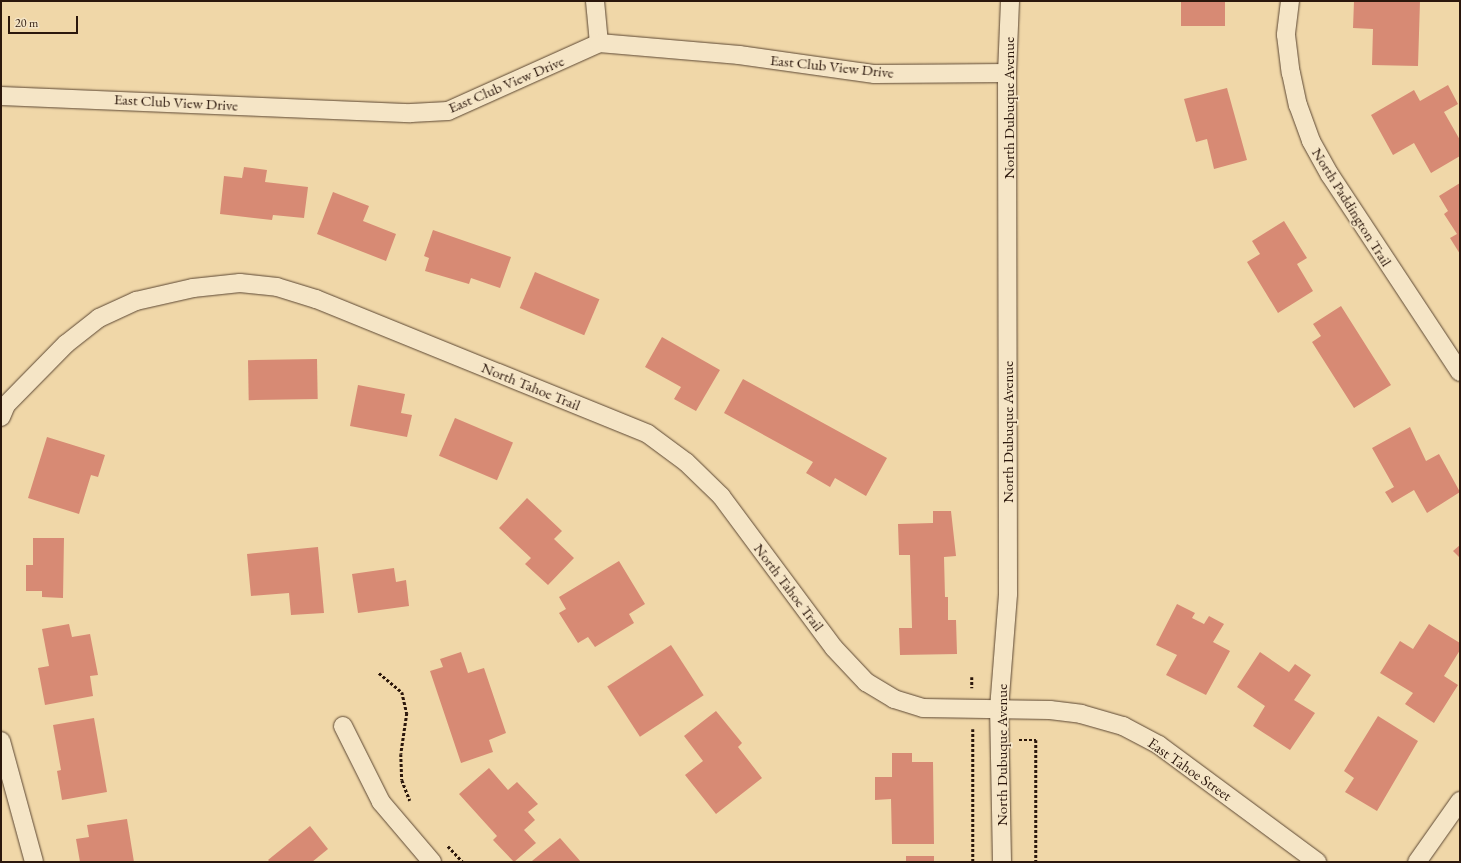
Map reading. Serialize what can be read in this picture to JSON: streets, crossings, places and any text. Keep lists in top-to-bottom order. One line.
{"streets":{"street":["East Club View Drive","North Dubuque Avenue","North Paddington Trail","North Tahoe Trail","East Tahoe Street"]},"crossings":[["East Club View Drive","North Dubuque Avenue"],["North Dubuque Avenue","North Tahoe Trail"],["North Dubuque Avenue","East Tahoe Street"],["North Tahoe Trail","East Tahoe Street"]],"scale_bar":"20 m"}
